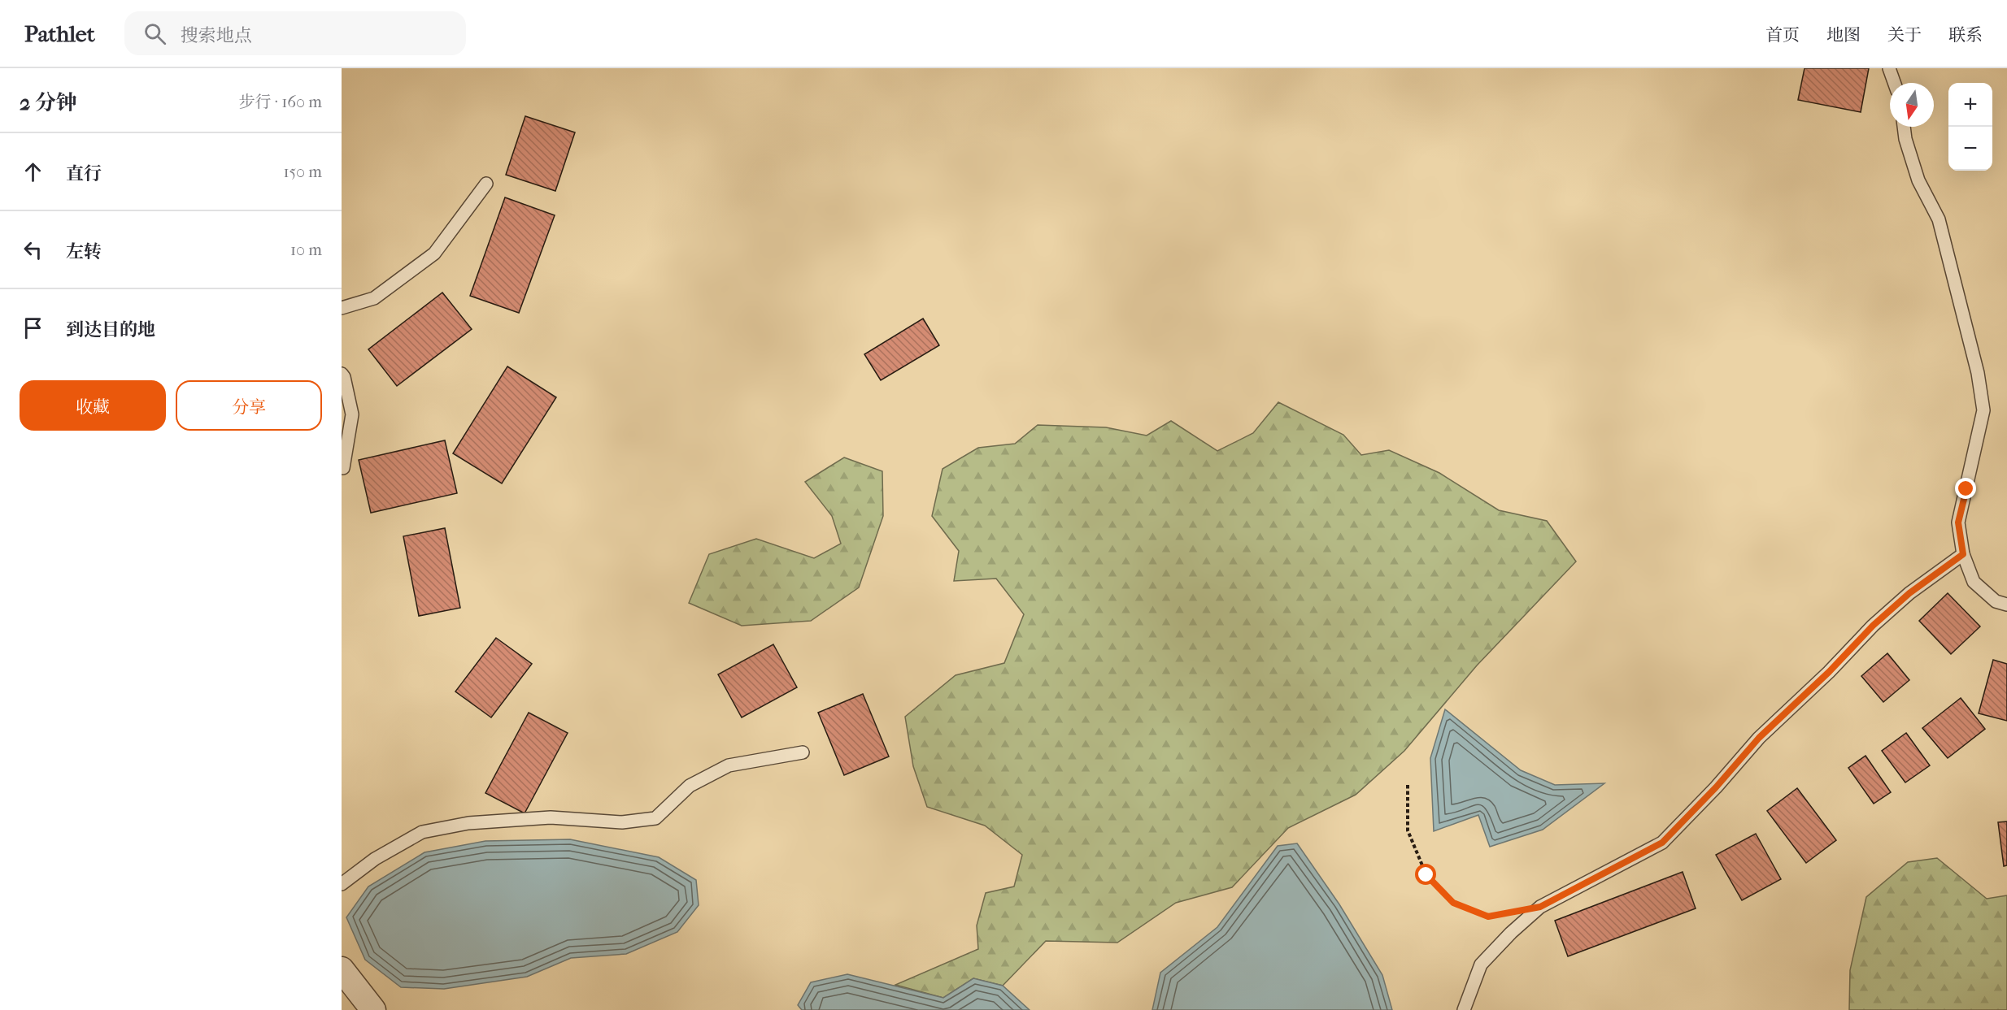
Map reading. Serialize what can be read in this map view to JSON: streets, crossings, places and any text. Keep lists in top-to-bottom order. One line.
{"north":"bottom","page":{"header":"Pathlet","search":"搜索地点","nav":["首页","地图","关于","联系"],"heading":["2 分钟","步行 · 160 m"],"map_buttons":["+","−"],"list":[["直行","150 m"],["左转","10 m"],"到达目的地"],"buttons":["收藏","分享"]}}
